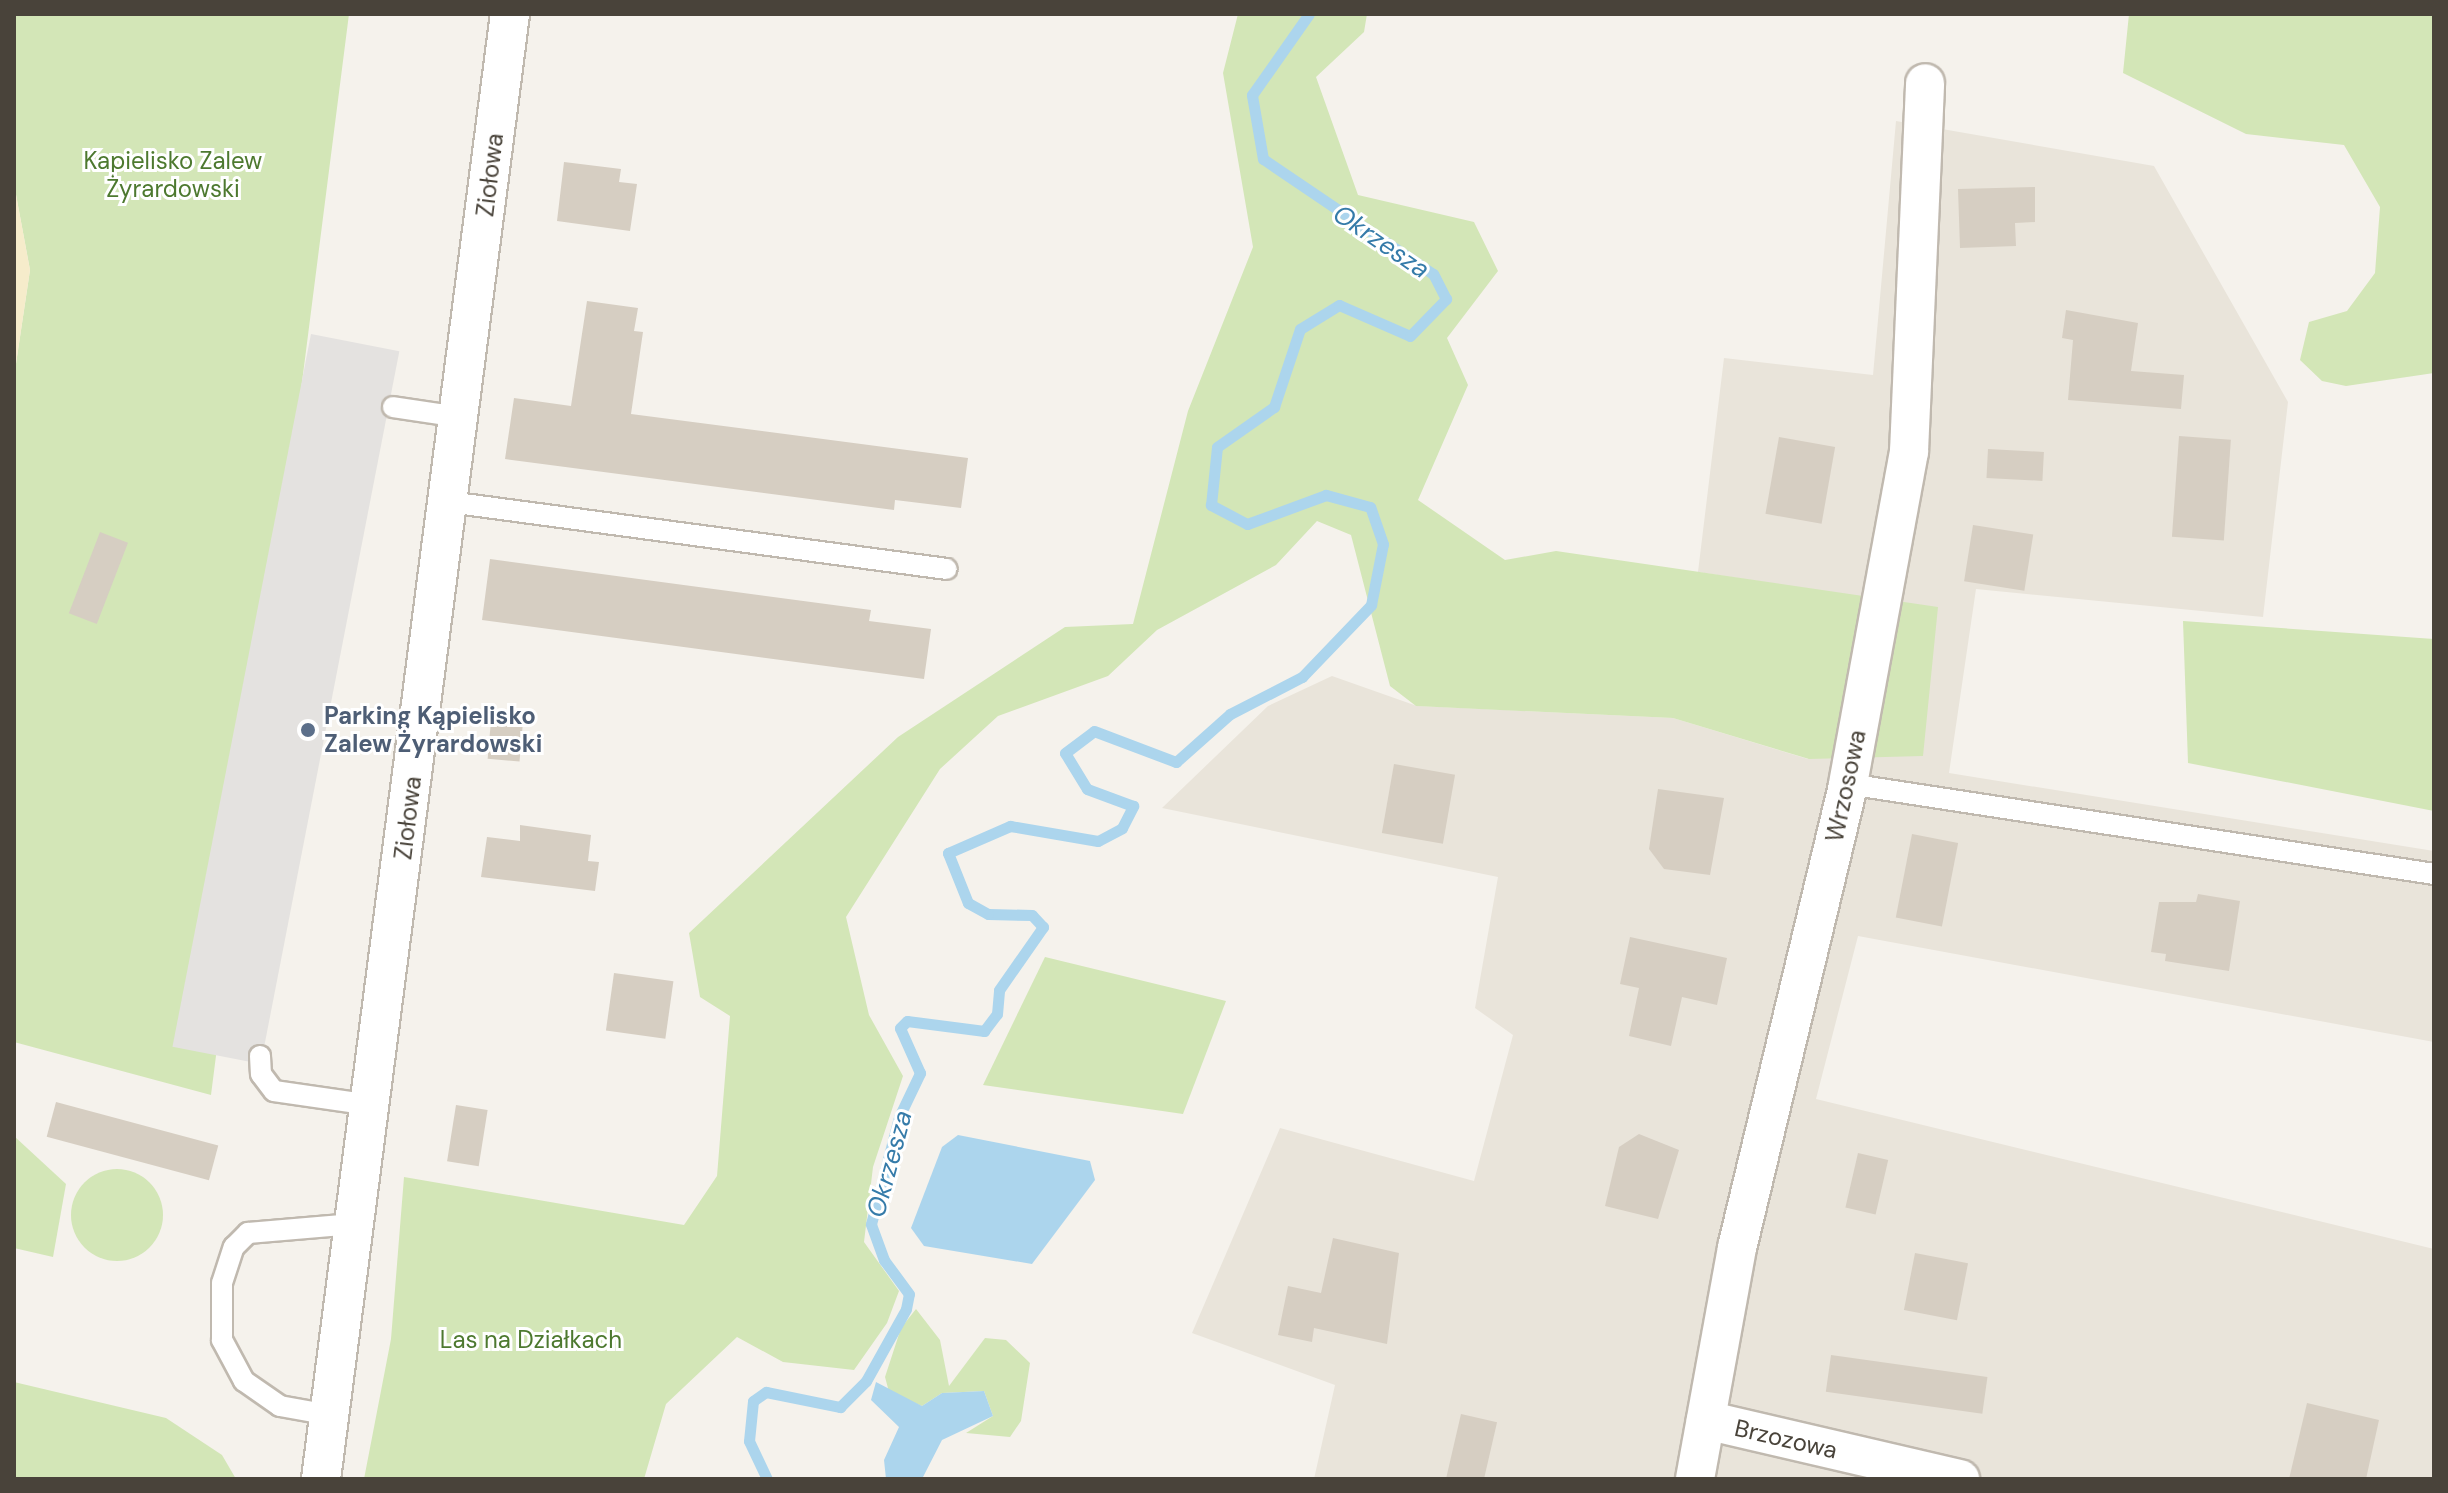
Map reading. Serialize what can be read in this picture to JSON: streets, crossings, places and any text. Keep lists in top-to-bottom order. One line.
{"streets":{"street":["Ziołowa","Wrzosowa","Brzozowa"]},"crossings":[["Wrzosowa","Brzozowa"]],"water":["Okrzesza"],"parks":["Kapielisko Zalew Żyrardowski","Las na Działkach"],"places":["Parking Kąpielisko Zalew Żyrardowski"]}
